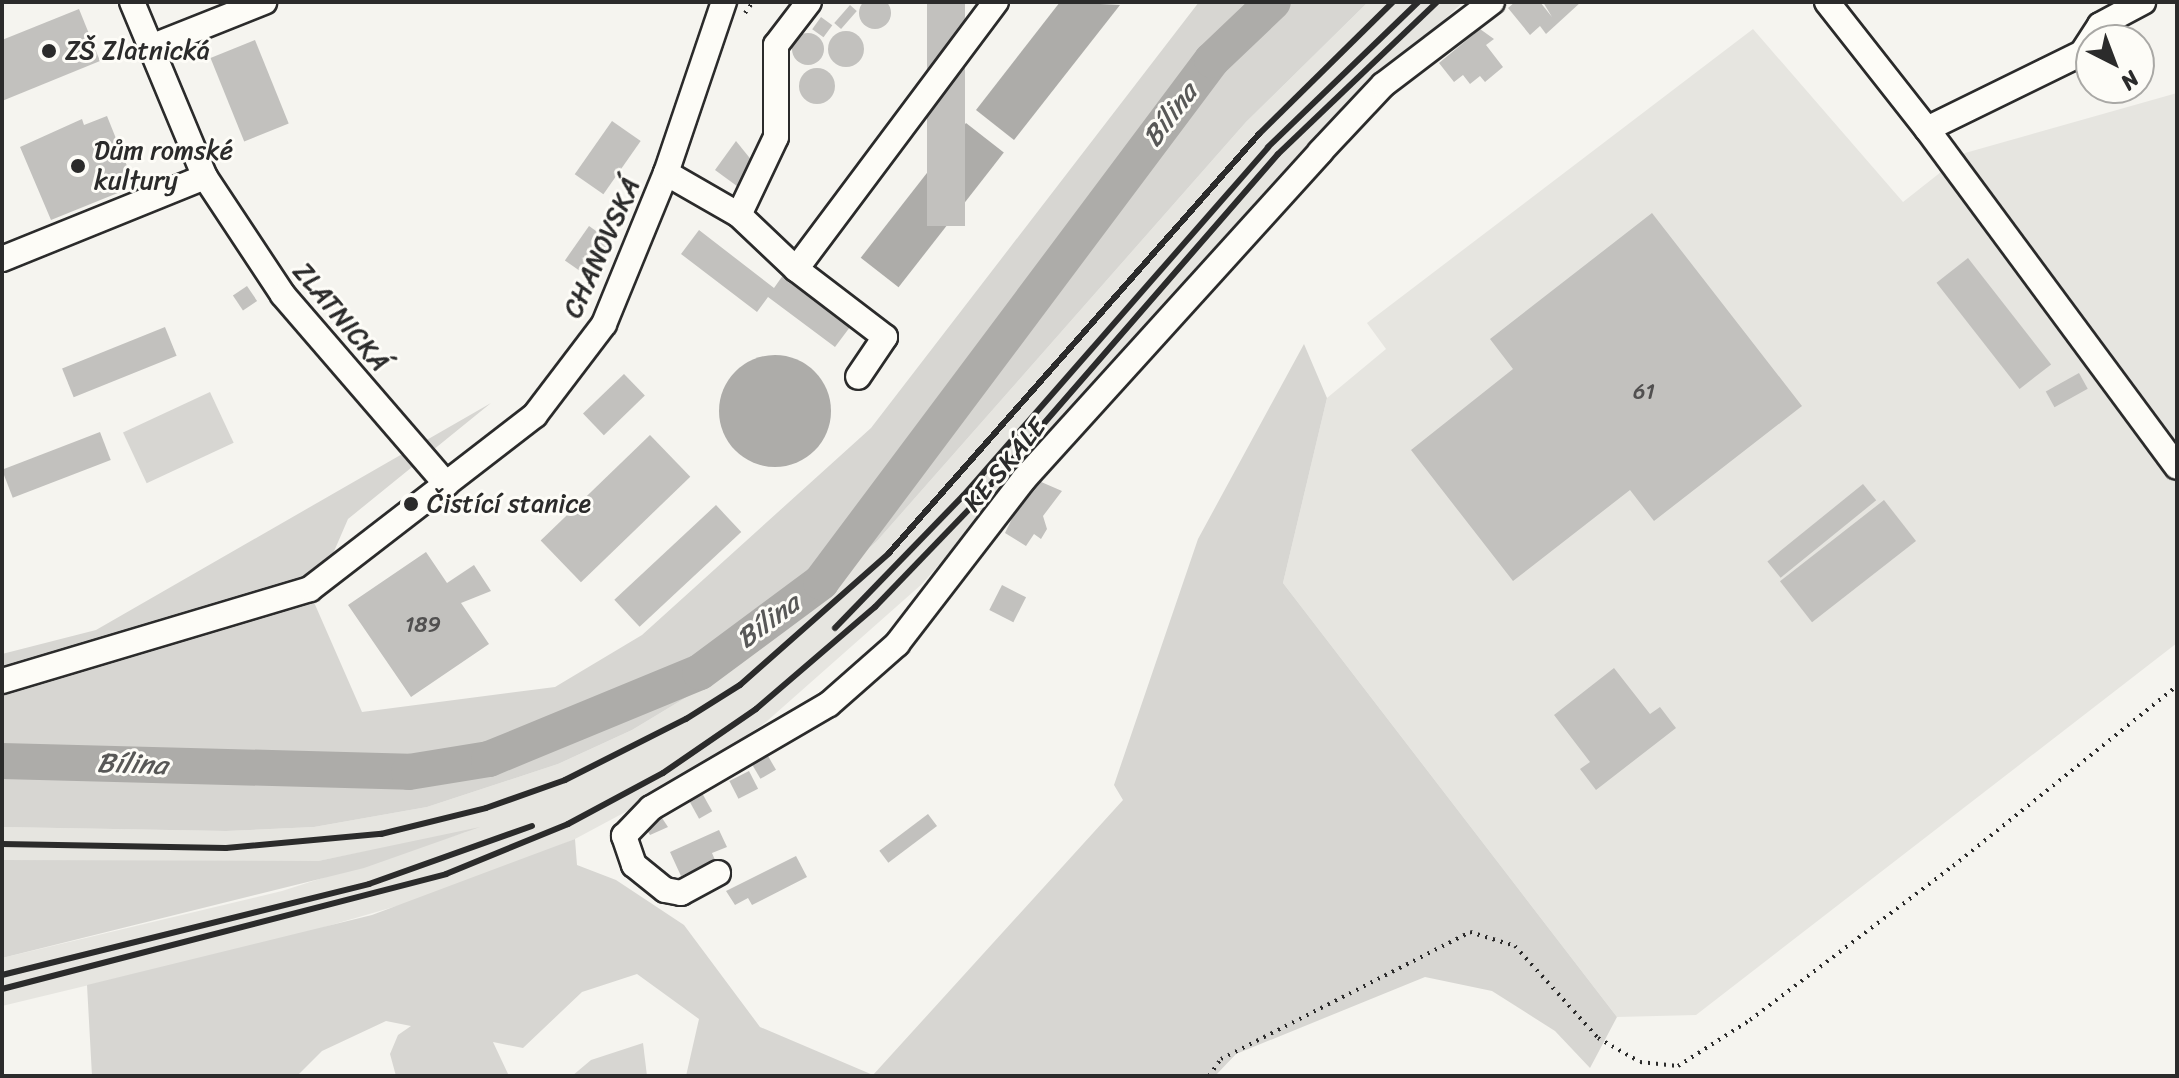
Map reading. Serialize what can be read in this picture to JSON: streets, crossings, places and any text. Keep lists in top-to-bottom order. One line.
{"streets":{"street":["CHANOVSKÁ","ZLATNICKÁ","KE SKÁLE"]},"crossings":[["CHANOVSKÁ","ZLATNICKÁ"]],"water":["Bílina"],"places":["ZŠ Zlatnická","Dům romské kultury","Čistící stanice"],"house_numbers":["61","189"],"north":"bottom right"}
